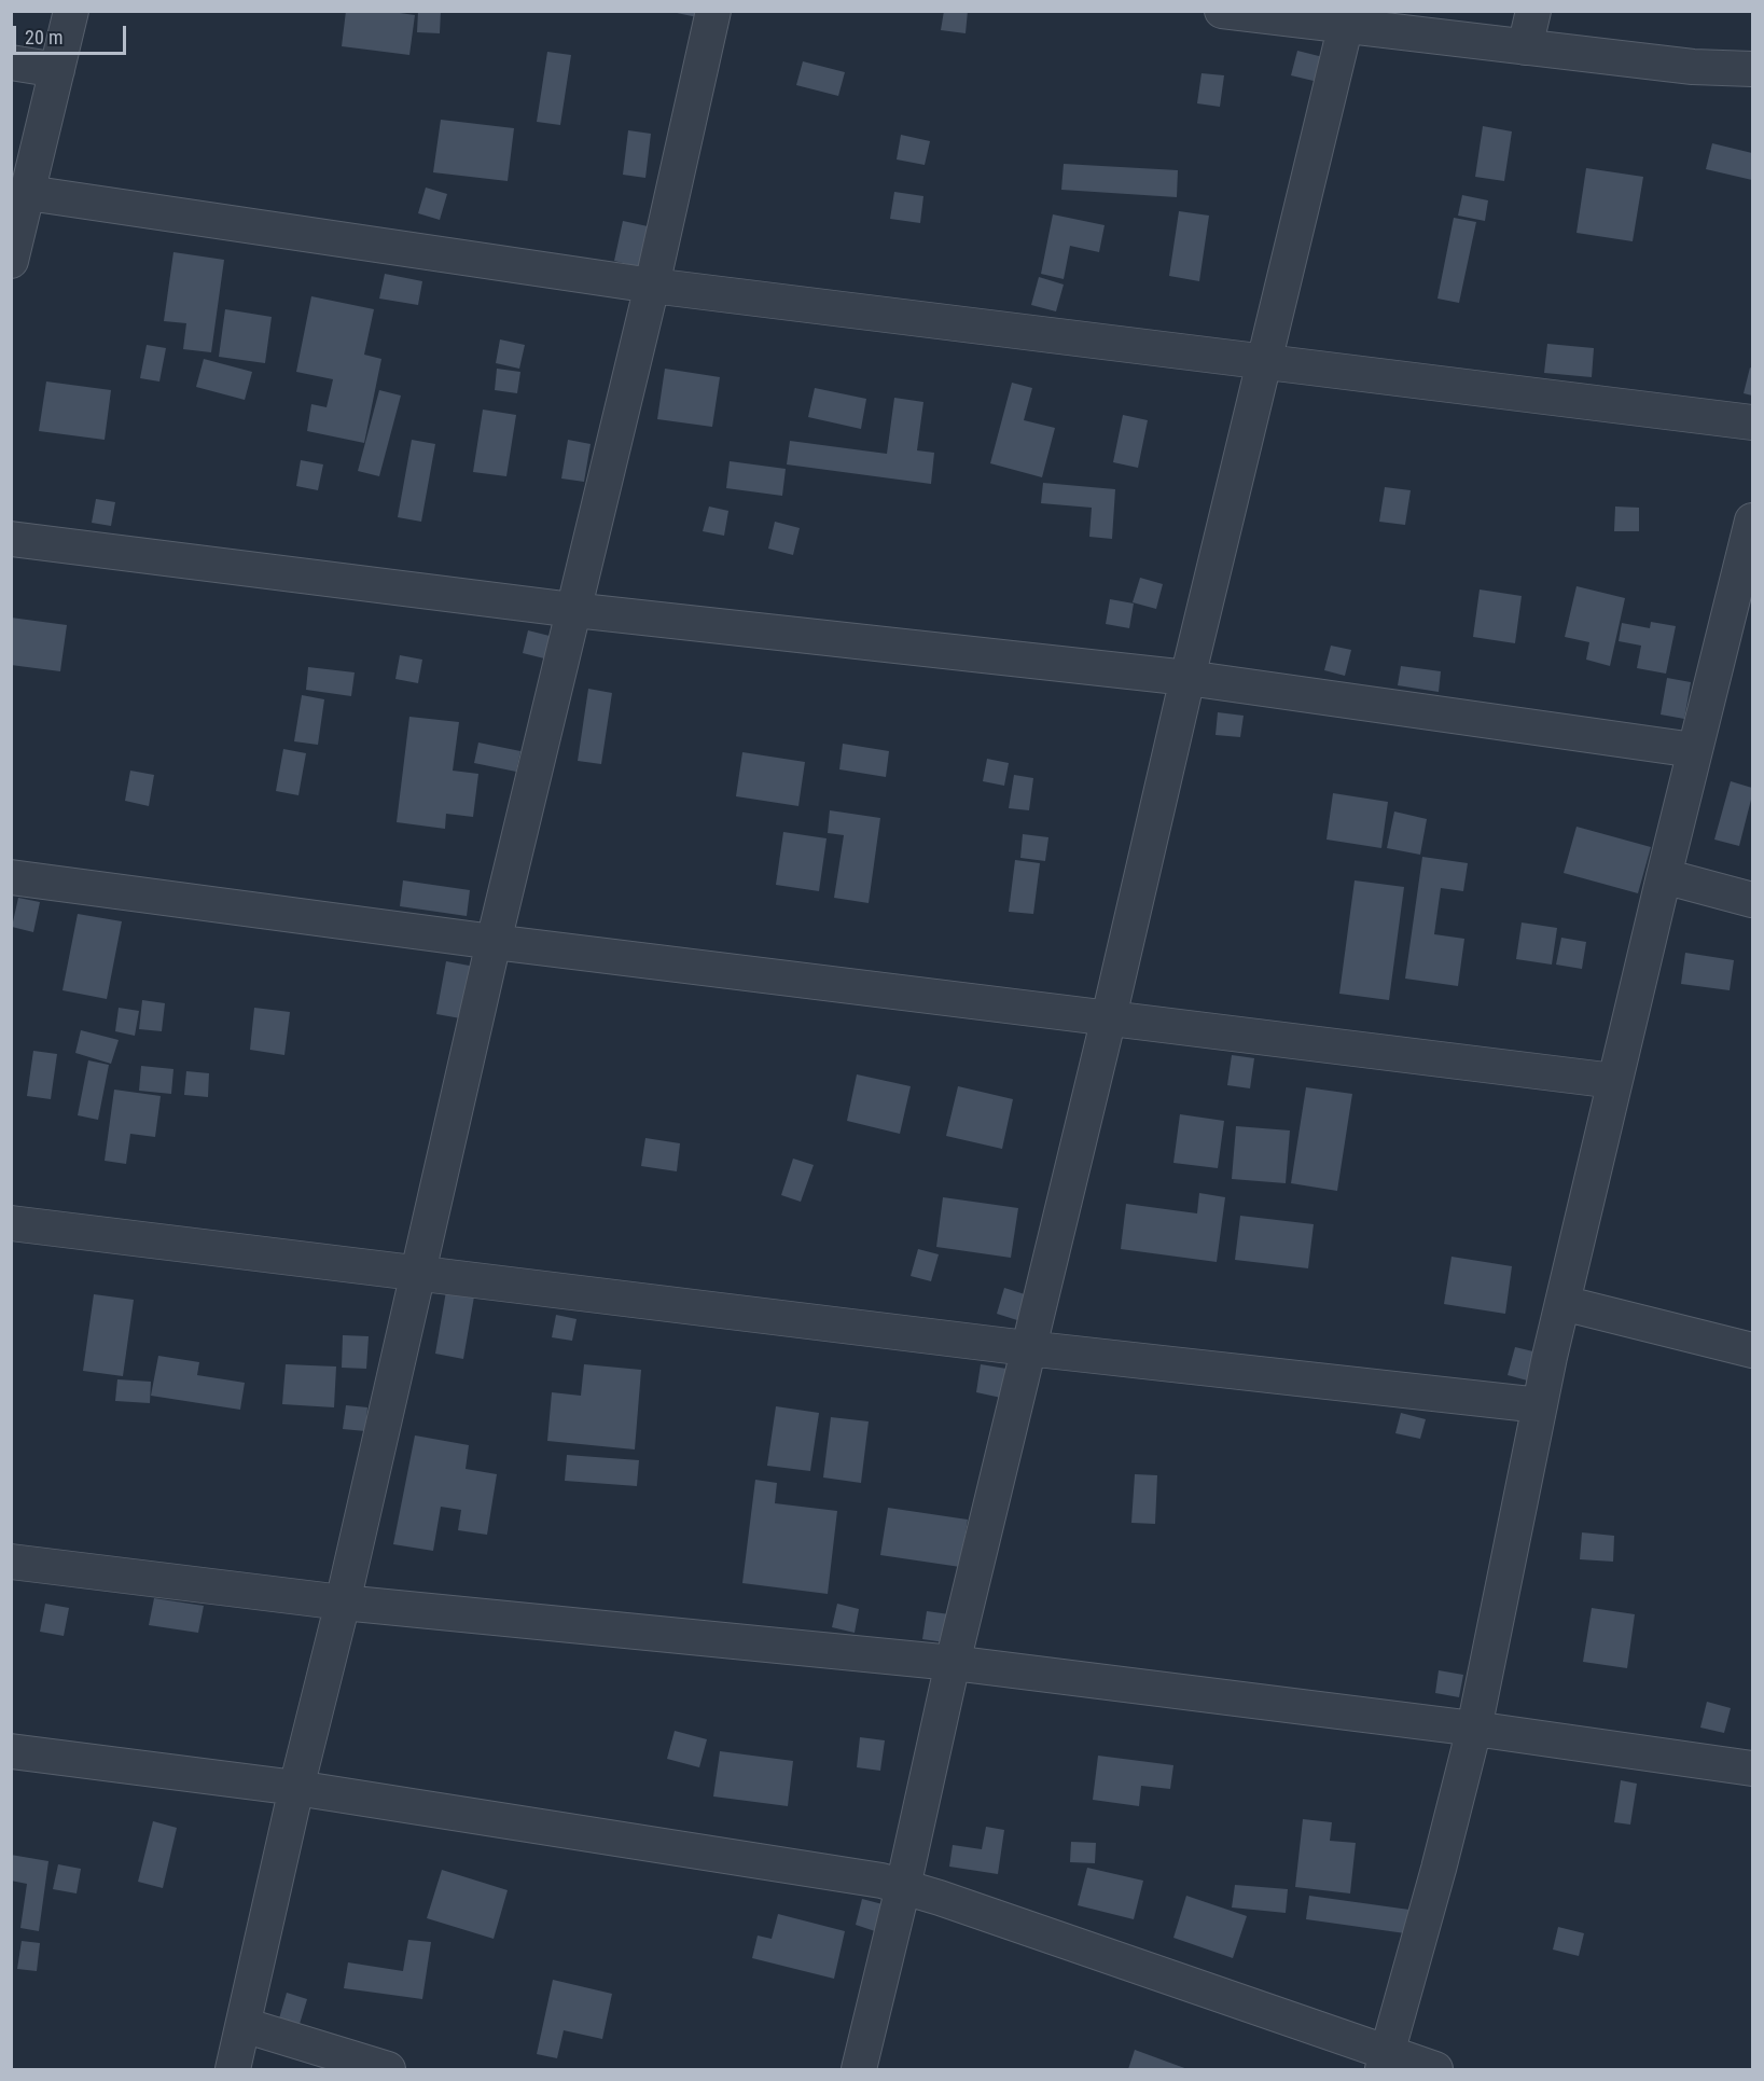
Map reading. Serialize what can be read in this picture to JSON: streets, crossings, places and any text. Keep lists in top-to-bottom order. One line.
{"scale_bar":"20 m"}
